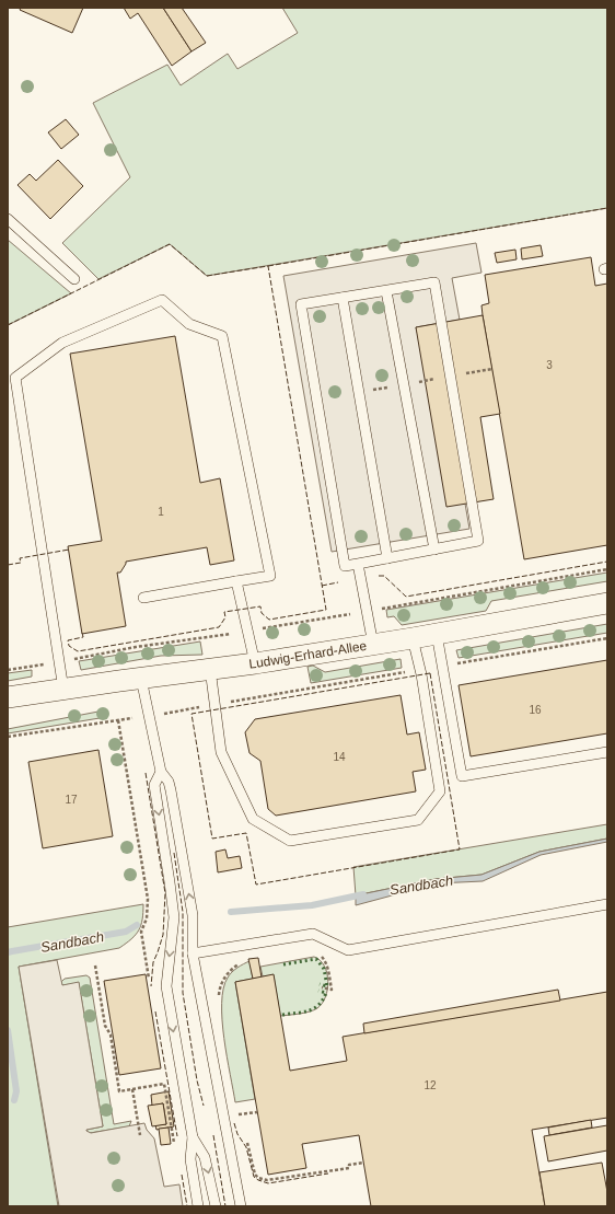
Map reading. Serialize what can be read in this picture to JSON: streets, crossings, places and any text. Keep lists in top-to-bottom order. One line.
{"streets":{"street":["Ludwig-Erhard-Allee"]},"water":["Sandbach"],"house_numbers":["3","1","16","14","17","12"]}
